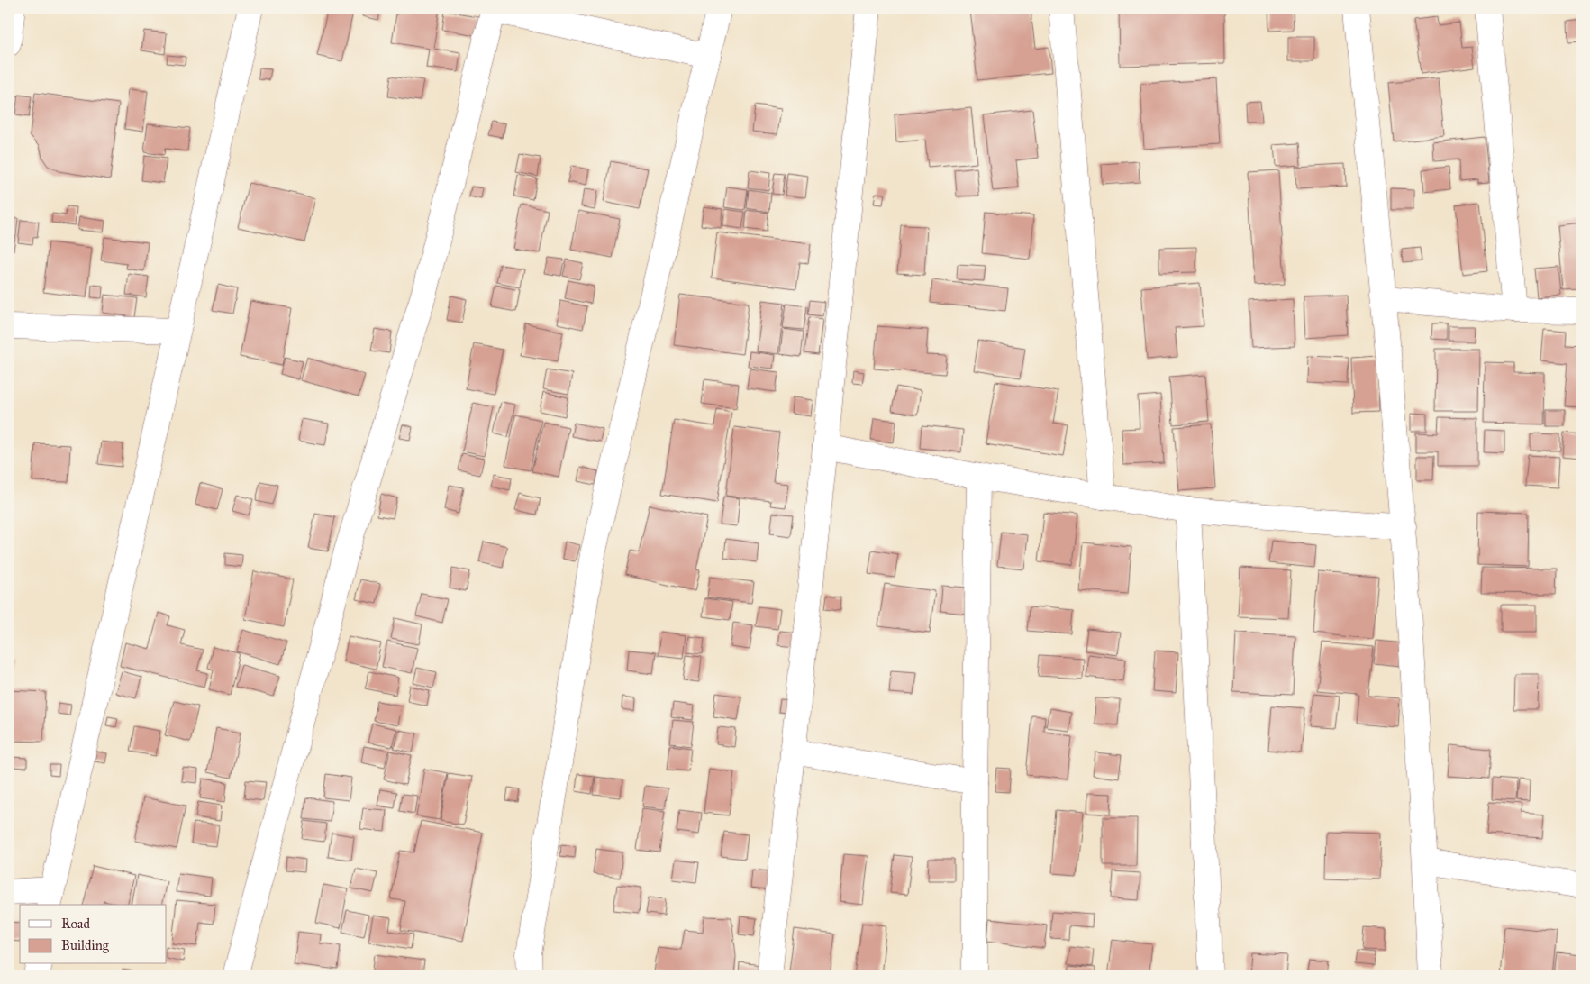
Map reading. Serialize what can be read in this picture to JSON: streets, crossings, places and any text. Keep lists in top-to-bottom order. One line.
{"legend":["Road","Building"]}
